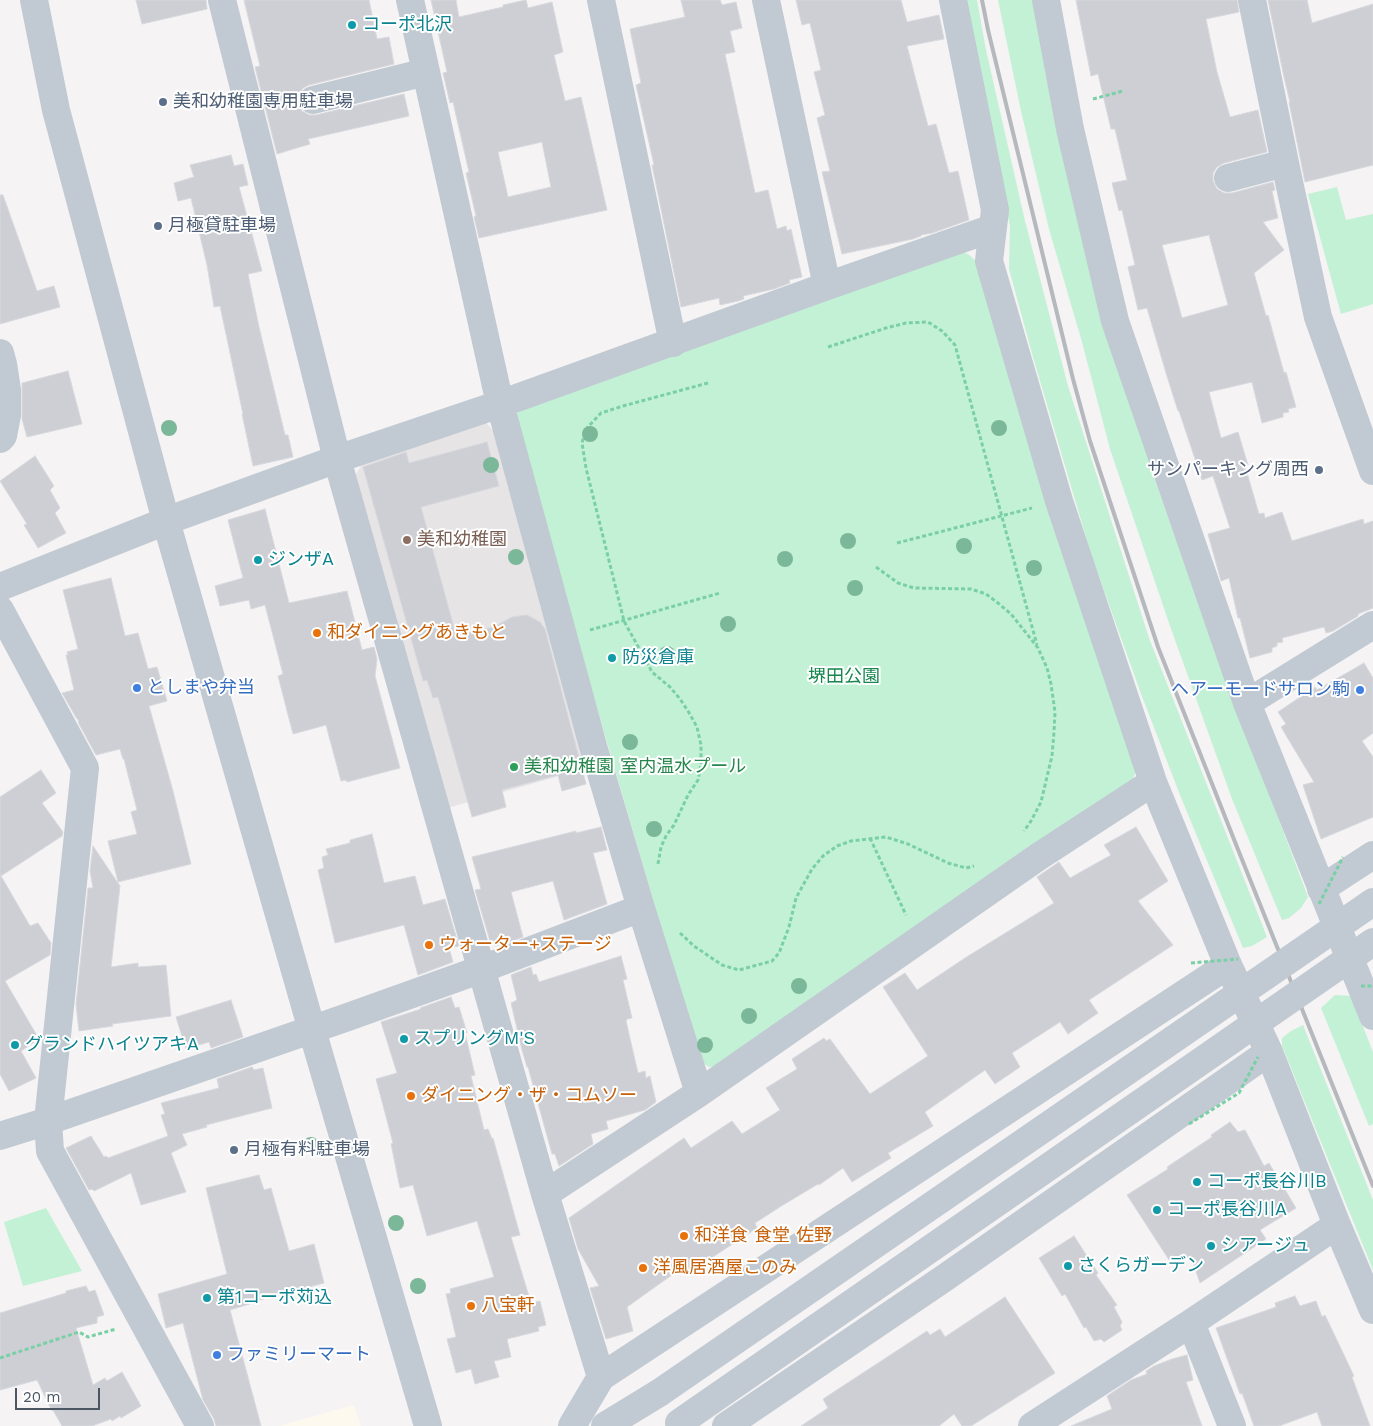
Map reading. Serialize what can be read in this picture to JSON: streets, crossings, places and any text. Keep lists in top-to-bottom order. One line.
{"parks":["堺田公園"],"places":["コーポ北沢","美和幼稚園専用駐車場","月極貸駐車場","サンパーキング周西","美和幼稚園","ジンザA","和ダイニングあきもと","防災倉庫","としまや弁当","ヘアーモードサロン駒","美和幼稚園 室内温水プール","ウォーター+ステージ","スプリングM'S","グランドハイツアキA","ダイニング・ザ・コムソー","月極有料駐車場","コーポ長谷川B","コーポ長谷川A","和洋食 食堂 佐野","シアージュ","さくらガーデン","洋風居酒屋このみ","第1コーポ苅込","八宝軒","ファミリーマート"],"scale_bar":"20 m"}
